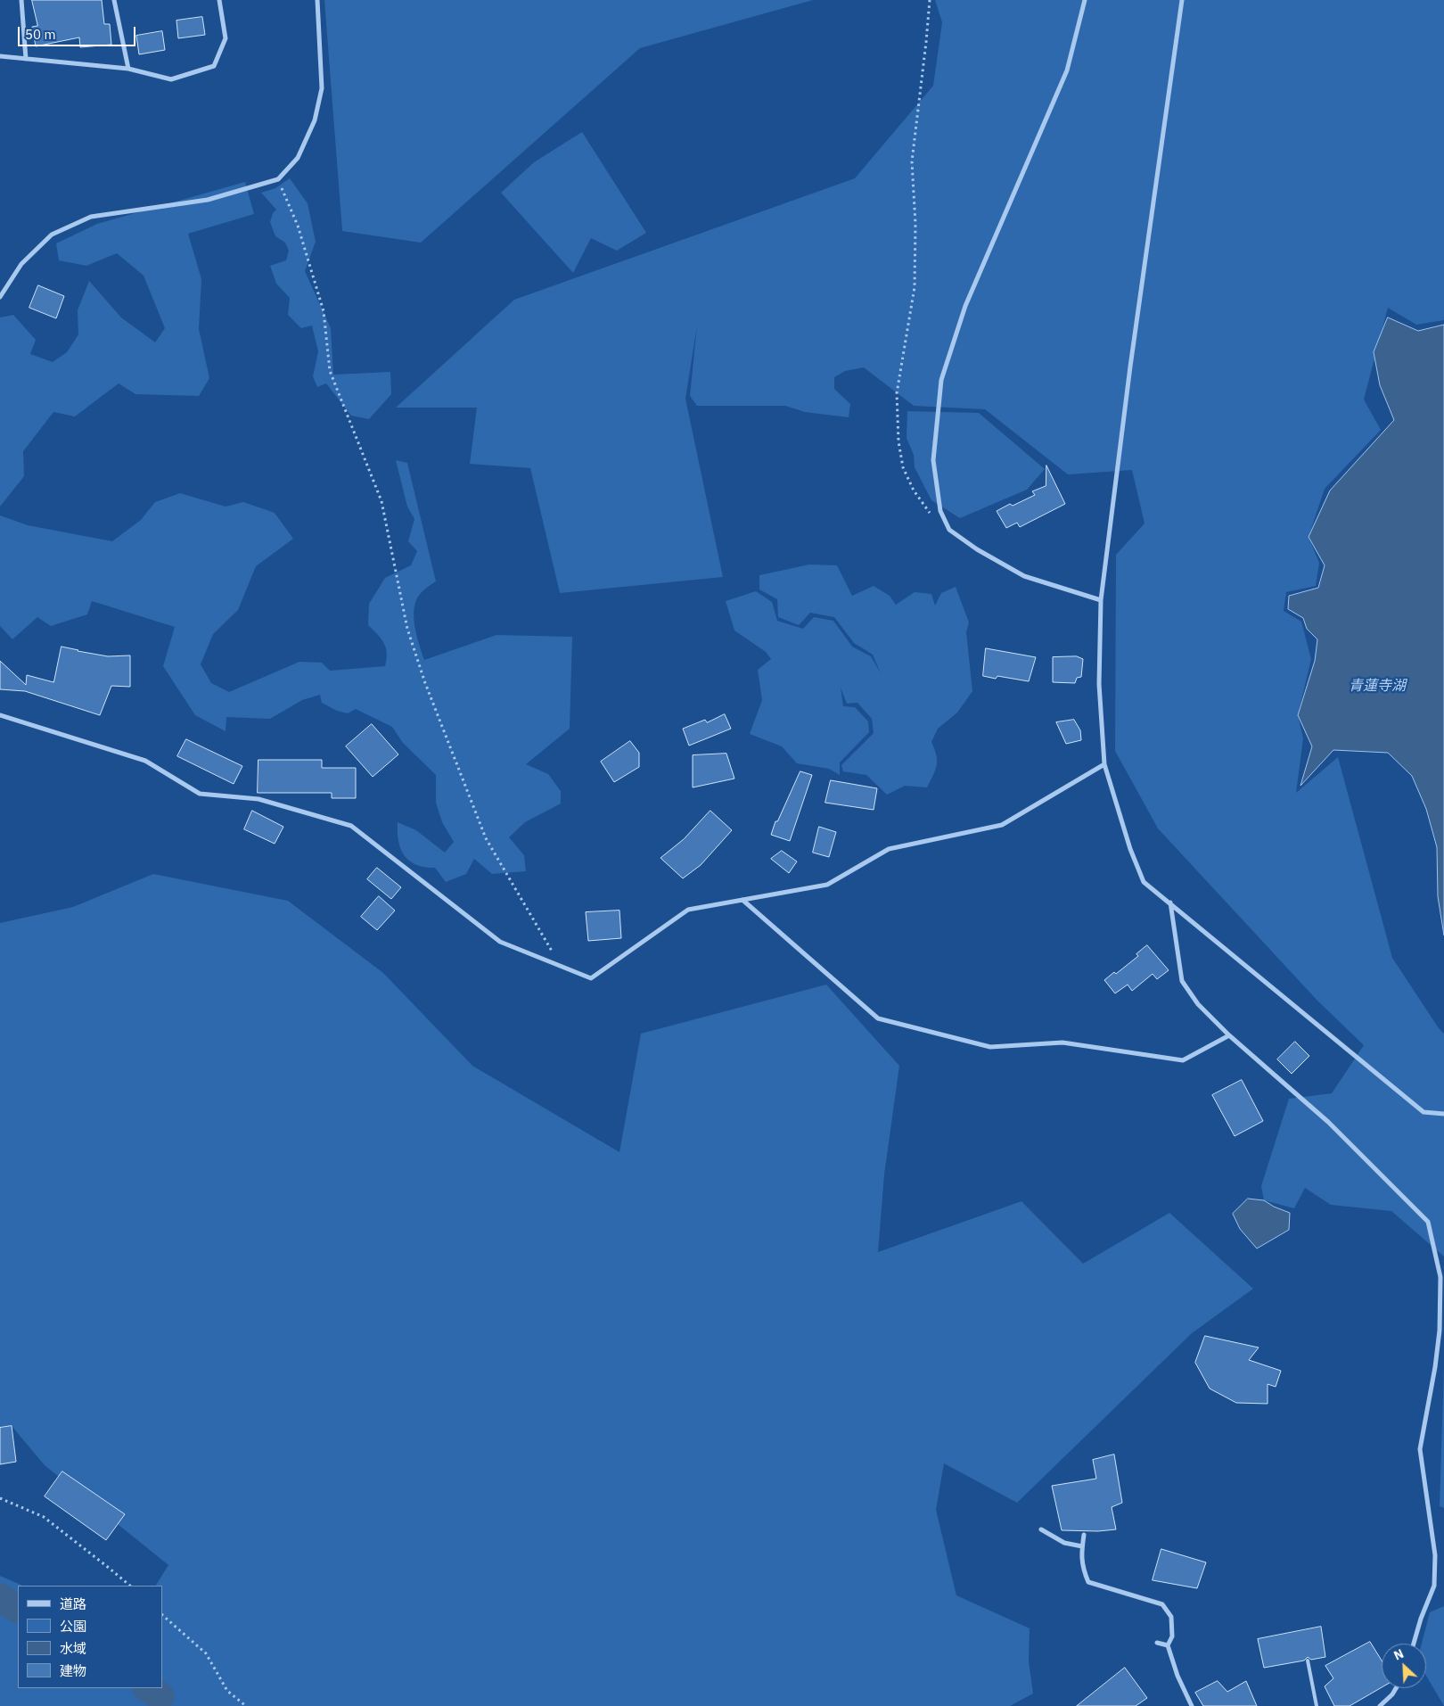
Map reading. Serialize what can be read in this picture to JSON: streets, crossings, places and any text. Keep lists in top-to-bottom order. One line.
{"water":["青蓮寺湖"],"legend":["道路","公園","水域","建物"],"scale_bar":"50 m","north":"top left"}
